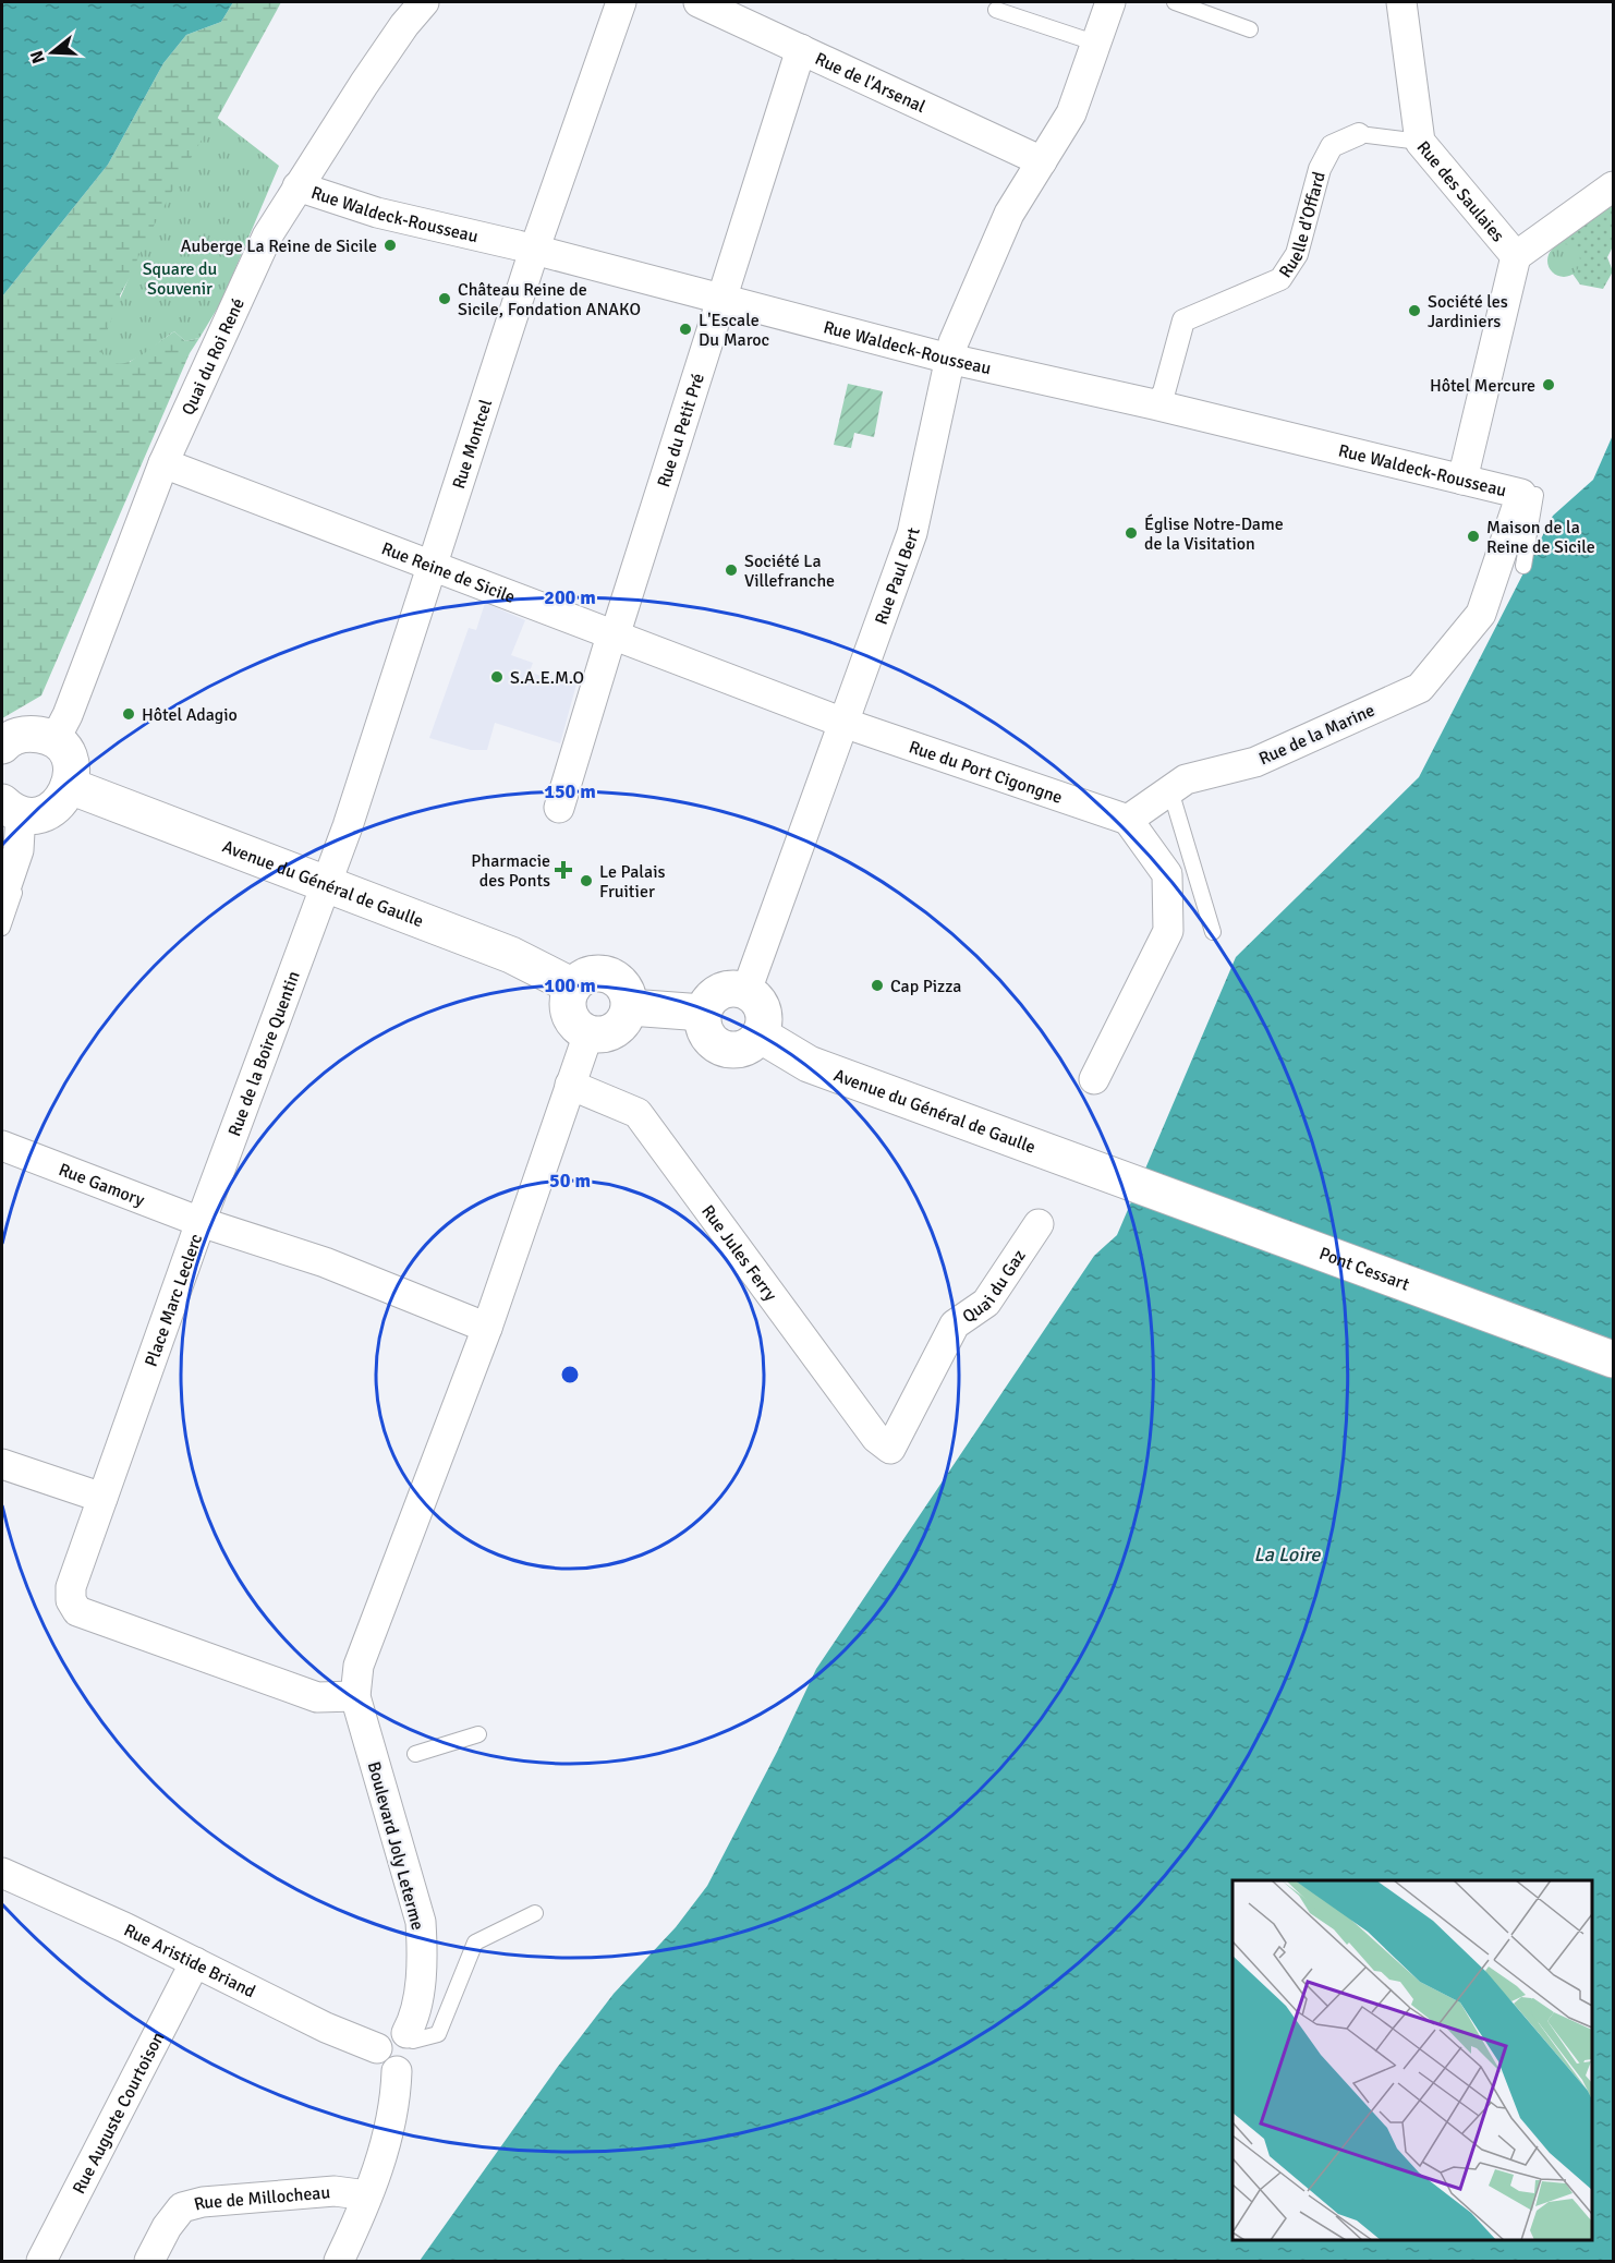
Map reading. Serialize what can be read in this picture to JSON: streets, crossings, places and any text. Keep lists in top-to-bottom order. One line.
{"streets":{"main road":["Avenue du Général de Gaulle","Pont Cessart"],"street":["Rue de l'Arsenal","Rue des Saulaies","Rue Waldeck-Rousseau","Ruelle d'Offard","Quai du Roi René","Rue du Petit Pré","Rue Montcel","Rue Reine de Sicile","Rue Paul Bert","Rue de la Marine","Rue du Port Cigongne","Rue de la Boire Quentin","Rue Gamory","Rue Jules Ferry","Quai du Gaz","Place Marc Leclerc","Boulevard Joly Leterme","Rue Aristide Briand","Rue Auguste Courtoison","Rue de Millocheau"]},"crossings":[["Rue de l'Arsenal","Rue du Petit Pré"],["Rue de l'Arsenal","Rue Paul Bert"],["Rue des Saulaies","Ruelle d'Offard"],["Rue Waldeck-Rousseau","Ruelle d'Offard"],["Rue Waldeck-Rousseau","Quai du Roi René"],["Rue Waldeck-Rousseau","Rue du Petit Pré"],["Rue Waldeck-Rousseau","Rue Montcel"],["Rue Waldeck-Rousseau","Rue Paul Bert"],["Rue Waldeck-Rousseau","Rue de la Marine"],["Quai du Roi René","Rue Reine de Sicile"],["Rue du Petit Pré","Rue Reine de Sicile"],["Rue Montcel","Rue Reine de Sicile"],["Rue Montcel","Avenue du Général de Gaulle"],["Rue Montcel","Rue de la Boire Quentin"],["Rue Reine de Sicile","Rue Paul Bert"],["Rue Reine de Sicile","Rue du Port Cigongne"],["Rue Paul Bert","Rue du Port Cigongne"],["Rue Paul Bert","Avenue du Général de Gaulle"],["Rue de la Marine","Rue du Port Cigongne"],["Avenue du Général de Gaulle","Rue de la Boire Quentin"],["Avenue du Général de Gaulle","Pont Cessart"],["Rue de la Boire Quentin","Rue Gamory"],["Rue de la Boire Quentin","Place Marc Leclerc"],["Rue Gamory","Place Marc Leclerc"],["Rue Jules Ferry","Quai du Gaz"],["Place Marc Leclerc","Boulevard Joly Leterme"],["Boulevard Joly Leterme","Rue Aristide Briand"],["Rue Aristide Briand","Rue Auguste Courtoison"]],"water":["La Loire"],"parks":["Square du Souvenir"],"places":{"other":["Auberge La Reine de Sicile","Château Reine de Sicile, Fondation ANAKO","Société les Jardiniers","L'Escale Du Maroc","Hôtel Mercure","Église Notre-Dame de la Visitation","Maison de la Reine de Sicile","Société La Villefranche","S.A.E.M.O","Hôtel Adagio","Le Palais Fruitier","Cap Pizza"],"health":["Pharmacie des Ponts"]},"north":"left","rings":["200 m","150 m","100 m","50 m"]}
